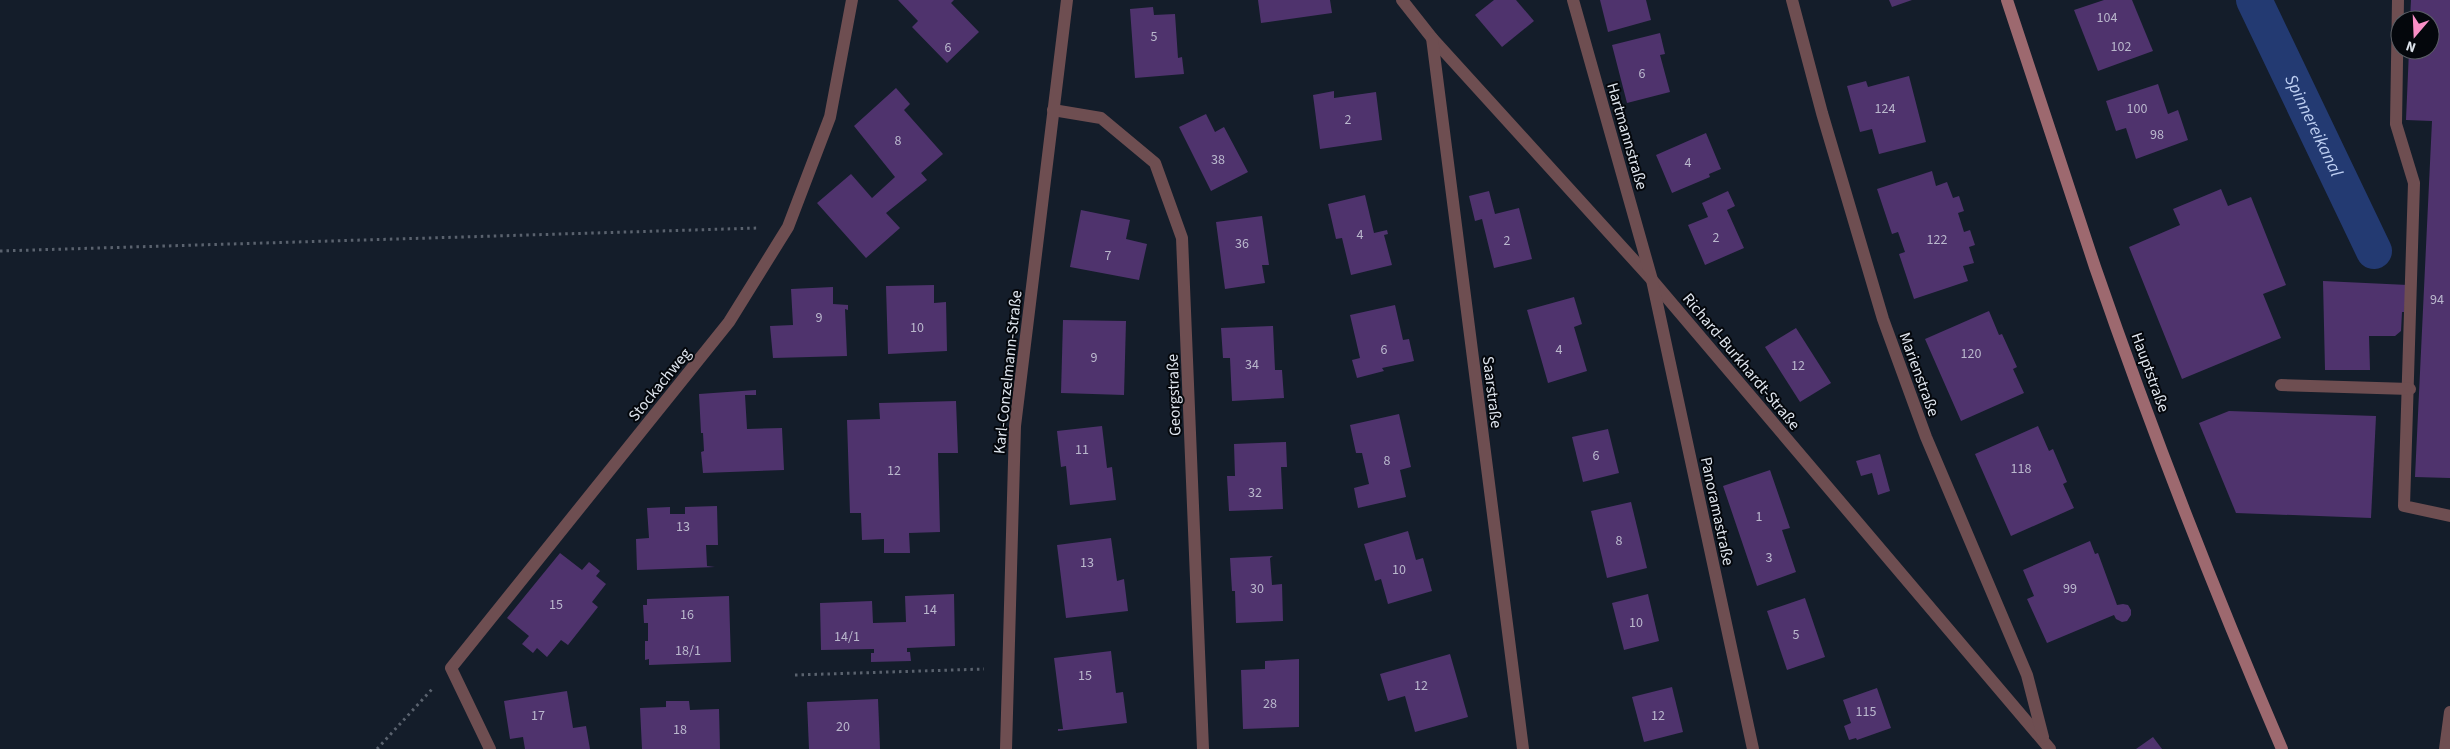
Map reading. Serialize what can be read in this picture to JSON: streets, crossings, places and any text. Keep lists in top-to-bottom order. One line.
{"streets":{"main road":["Hauptstraße"],"street":["Hartmannstraße","Richard-Burkhardt-Straße","Karl-Conzelmann-Straße","Marienstraße","Stockachweg","Saarstraße","Georgstraße","Panoramastraße"]},"crossings":[["Hartmannstraße","Richard-Burkhardt-Straße"],["Hartmannstraße","Panoramastraße"],["Richard-Burkhardt-Straße","Marienstraße"],["Richard-Burkhardt-Straße","Saarstraße"],["Richard-Burkhardt-Straße","Panoramastraße"],["Karl-Conzelmann-Straße","Georgstraße"]],"water":["Spinnereikanal"],"house_numbers":["104","5","102","6","6","124","100","2","98","8","38","4","4","2","122","2","36","7","94","9","10","6","4","120","9","34","12","11","6","8","118","12","32","1","13","8","3","13","10","30","99","15","14","16","10","5","14/1","18/1","15","12","28","115","17","12","20","18"],"north":"bottom"}
